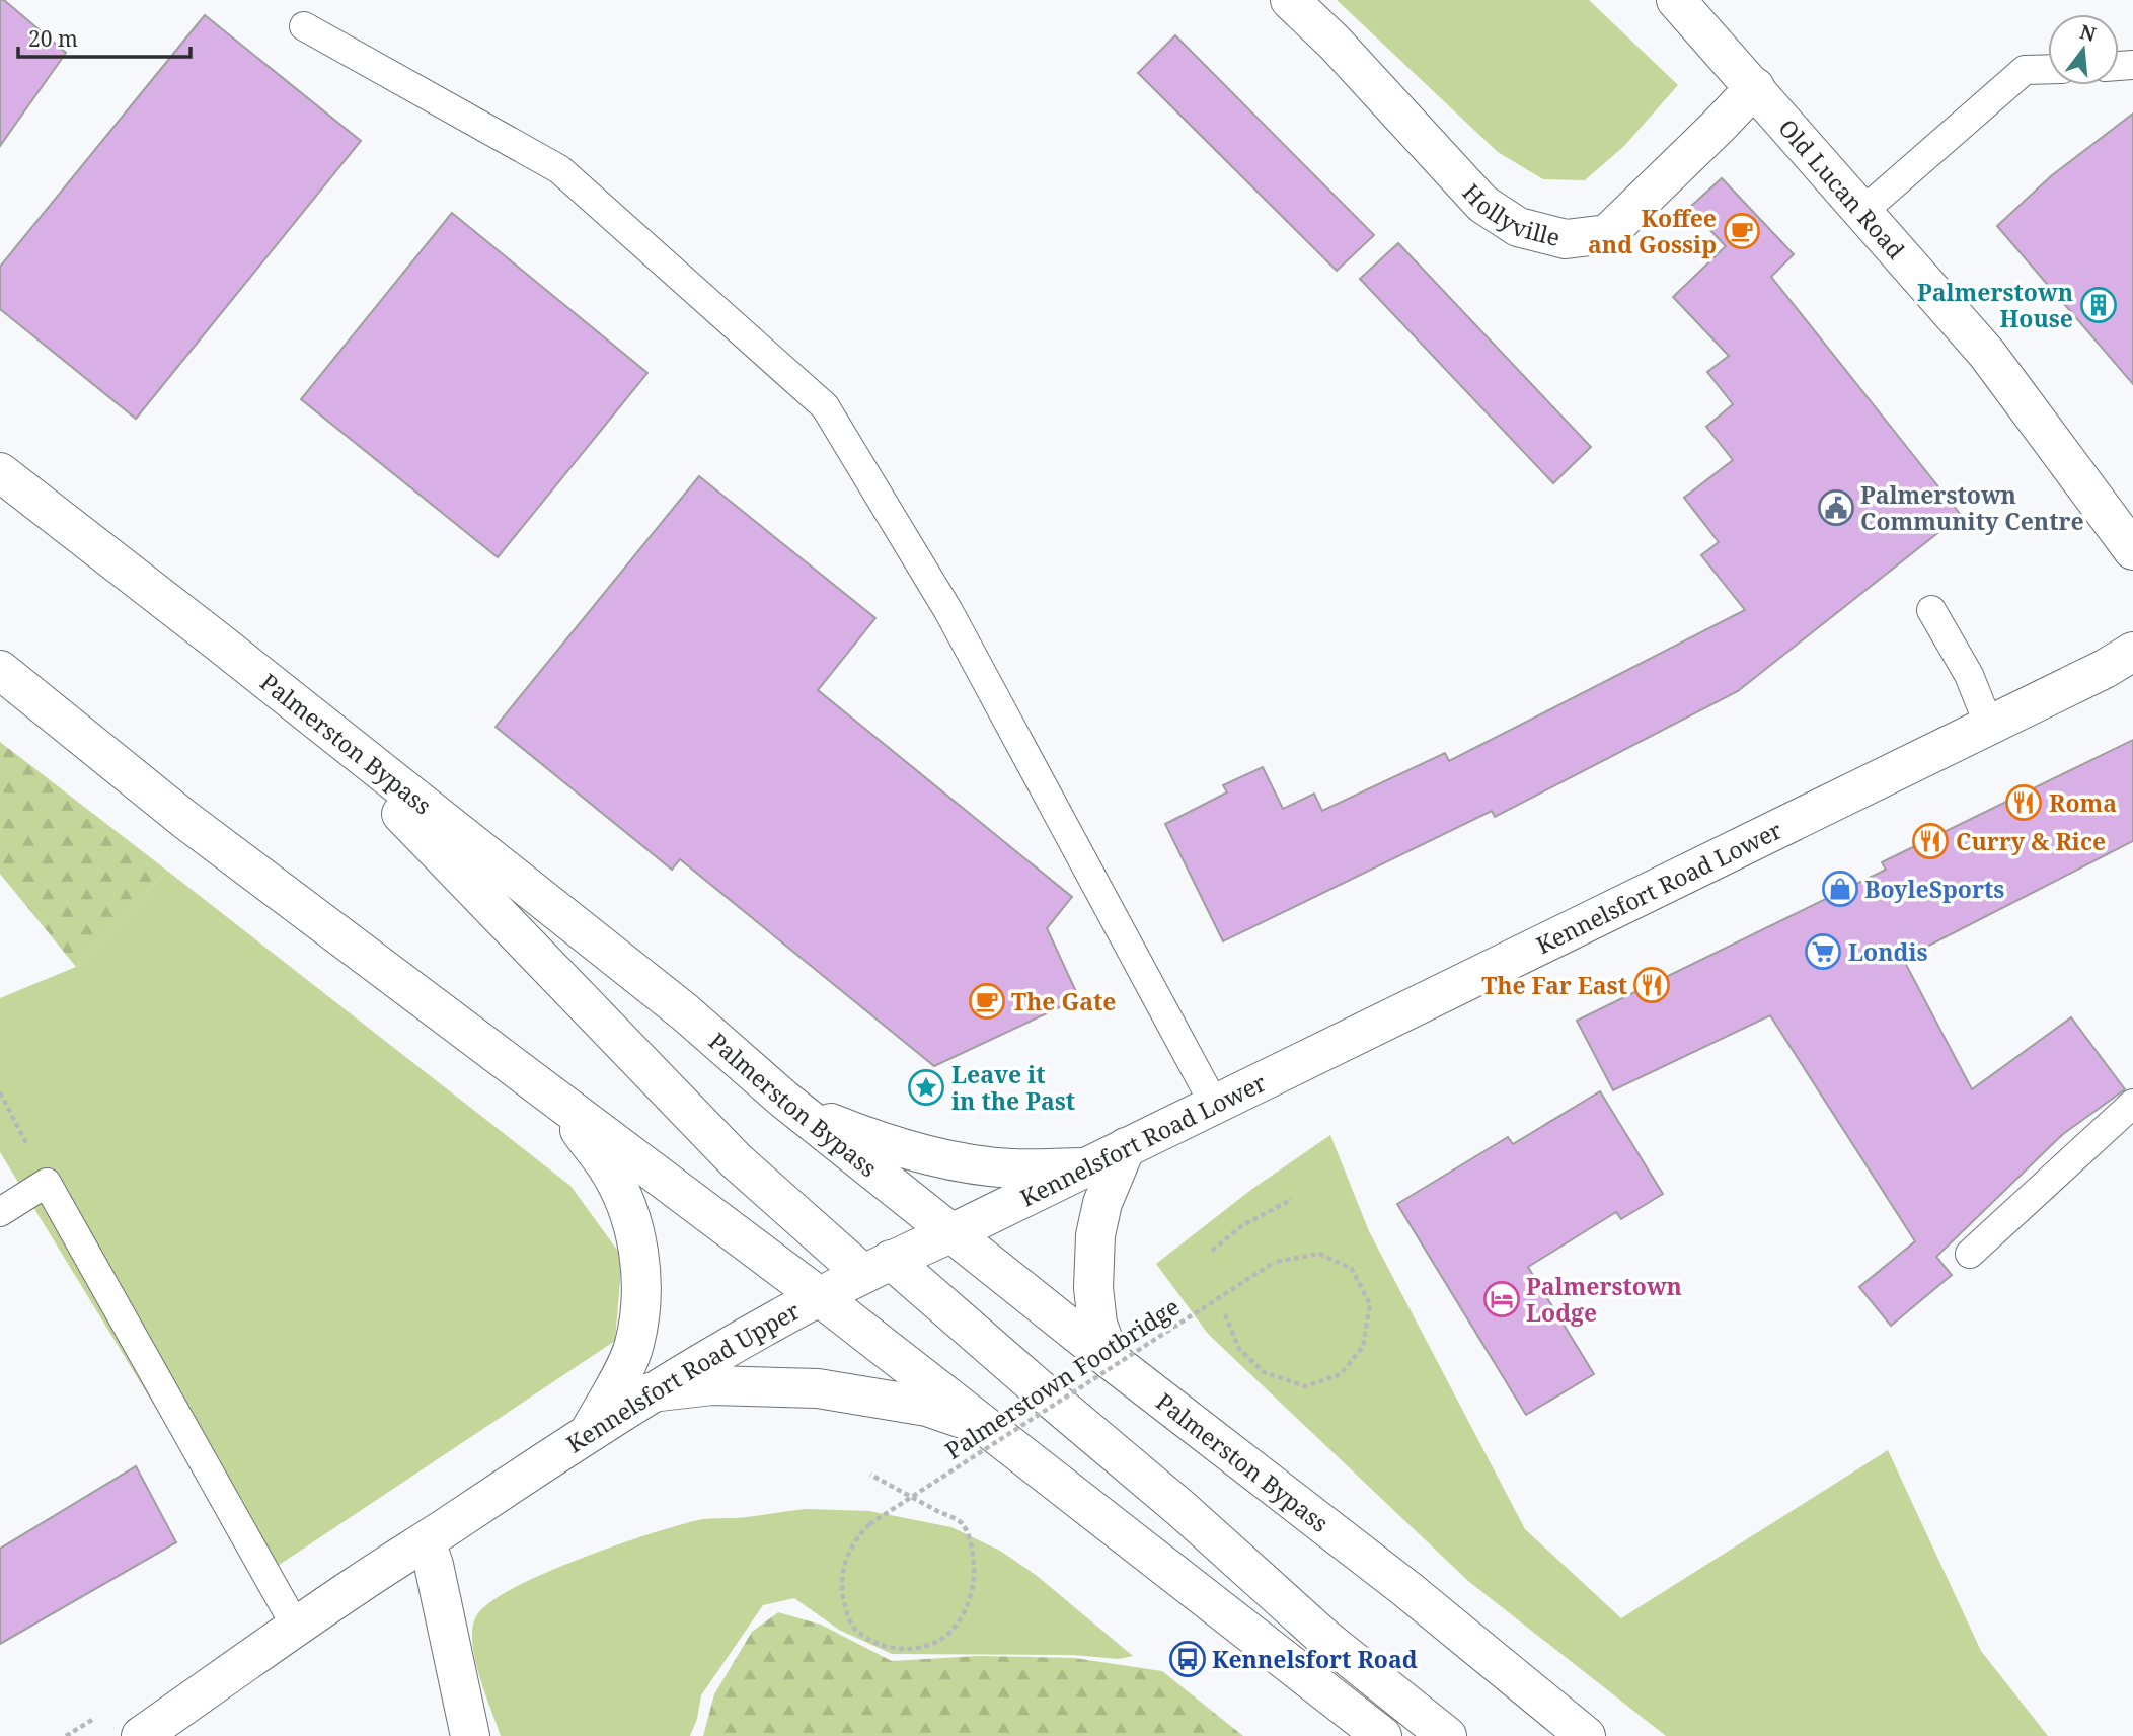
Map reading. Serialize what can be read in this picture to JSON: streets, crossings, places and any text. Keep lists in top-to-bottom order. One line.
{"streets":{"main road":["Old Lucan Road","Hollyville","Palmerston Bypass","Kennelsfort Road Lower","Kennelsfort Road Upper"],"path":["Palmerstown Footbridge"]},"crossings":[["Old Lucan Road","Hollyville"],["Palmerston Bypass","Kennelsfort Road Lower"],["Palmerston Bypass","Kennelsfort Road Upper"],["Kennelsfort Road Lower","Kennelsfort Road Upper"]],"places":{"cafe":["Koffee and Gossip","The Gate"],"building":["Palmerstown House"],"public building":["Palmerstown Community Centre"],"restaurant":["Roma","Curry & Rice","The Far East"],"shop":["BoyleSports"],"supermarket":["Londis"],"place":["Leave it in the Past"],"hotel":["Palmerstown Lodge"],"bus stop":["Kennelsfort Road"]},"scale_bar":"20 m","north":"top"}
